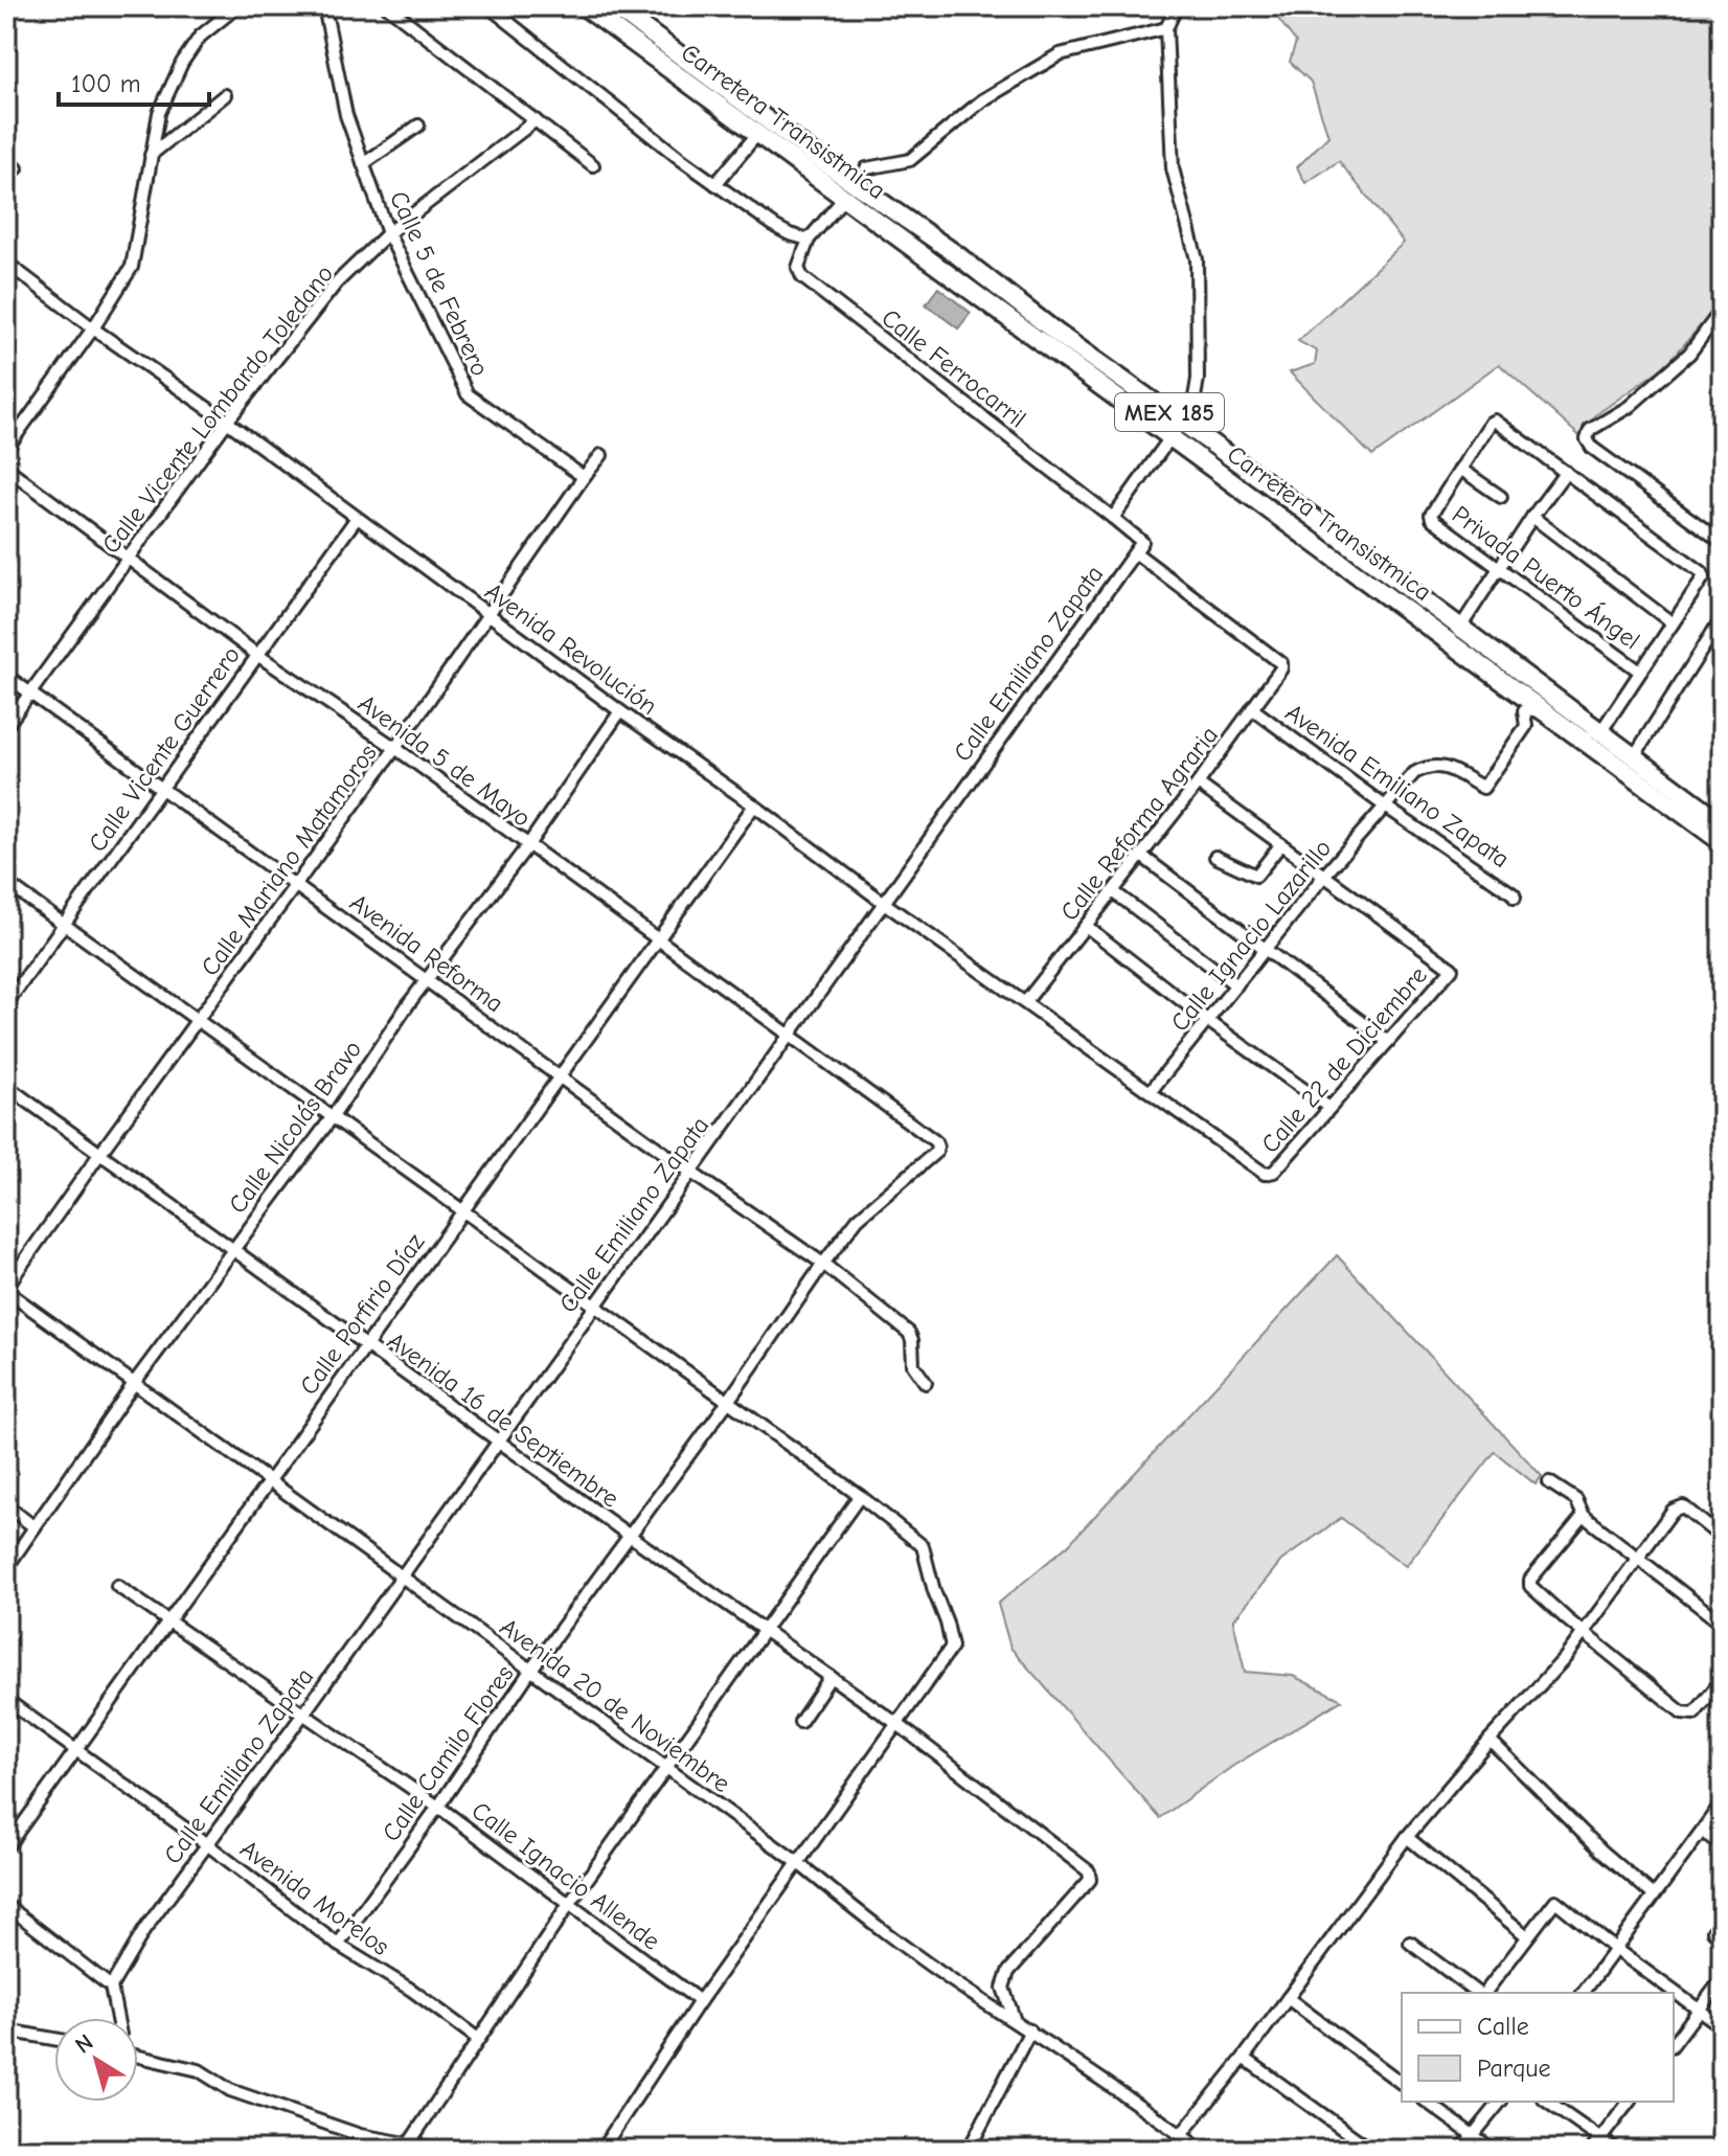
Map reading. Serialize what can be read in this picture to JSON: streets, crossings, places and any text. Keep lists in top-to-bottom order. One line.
{"streets":{"main road":["Carretera Transistmica","MEX 185"],"street":["Calle 5 de Febrero","Calle Ferrocarril","Calle Vicente Lombardo Toledano","Privada Puerto Ángel","Avenida Revolución","Calle Emiliano Zapata","Calle Vicente Guerrero","Avenida 5 de Mayo","Avenida Emiliano Zapata","Calle Reforma Agraria","Calle Mariano Matamoros","Calle Ignacio Lazarillo","Avenida Reforma","Calle 22 de Diciembre","Calle Nicolás Bravo","Calle Porfirio Díaz","Avenida 16 de Septiembre","Avenida 20 de Noviembre","Calle Camilo Flores","Calle Ignacio Allende","Avenida Morelos"]},"crossings":[["Carretera Transistmica","Calle Ignacio Lazarillo"],["Calle 5 de Febrero","Calle Vicente Lombardo Toledano"],["Calle 5 de Febrero","Calle Mariano Matamoros"],["Calle Ferrocarril","Calle Emiliano Zapata"],["Calle Vicente Lombardo Toledano","Avenida Revolución"],["Calle Vicente Lombardo Toledano","Avenida 5 de Mayo"],["Calle Vicente Lombardo Toledano","Avenida Reforma"],["Avenida Revolución","Calle Emiliano Zapata"],["Avenida Revolución","Calle Vicente Guerrero"],["Avenida Revolución","Calle Reforma Agraria"],["Avenida Revolución","Calle Mariano Matamoros"],["Avenida Revolución","Calle Ignacio Lazarillo"],["Avenida Revolución","Calle 22 de Diciembre"],["Avenida Revolución","Calle Nicolás Bravo"],["Avenida Revolución","Calle Porfirio Díaz"],["Calle Emiliano Zapata","Avenida 5 de Mayo"],["Calle Emiliano Zapata","Calle Reforma Agraria"],["Calle Emiliano Zapata","Avenida Reforma"],["Calle Emiliano Zapata","Avenida 16 de Septiembre"],["Calle Emiliano Zapata","Avenida 20 de Noviembre"],["Calle Emiliano Zapata","Calle Ignacio Allende"],["Calle Emiliano Zapata","Avenida Morelos"],["Calle Vicente Guerrero","Avenida 5 de Mayo"],["Calle Vicente Guerrero","Avenida Reforma"],["Avenida 5 de Mayo","Calle Mariano Matamoros"],["Avenida 5 de Mayo","Calle Nicolás Bravo"],["Avenida 5 de Mayo","Calle Porfirio Díaz"],["Avenida 5 de Mayo","Calle Camilo Flores"],["Avenida Emiliano Zapata","Calle Reforma Agraria"],["Avenida Emiliano Zapata","Calle Ignacio Lazarillo"],["Calle Mariano Matamoros","Avenida Reforma"],["Calle Mariano Matamoros","Avenida 16 de Septiembre"],["Calle Mariano Matamoros","Avenida 20 de Noviembre"],["Calle Ignacio Lazarillo","Calle 22 de Diciembre"],["Avenida Reforma","Calle Nicolás Bravo"],["Avenida Reforma","Calle Porfirio Díaz"],["Avenida Reforma","Calle Camilo Flores"],["Calle Nicolás Bravo","Avenida 16 de Septiembre"],["Calle Nicolás Bravo","Avenida 20 de Noviembre"],["Calle Porfirio Díaz","Avenida 16 de Septiembre"],["Calle Porfirio Díaz","Avenida 20 de Noviembre"],["Calle Porfirio Díaz","Calle Ignacio Allende"],["Calle Porfirio Díaz","Avenida Morelos"],["Avenida 16 de Septiembre","Avenida 20 de Noviembre"],["Avenida 16 de Septiembre","Calle Camilo Flores"],["Avenida 20 de Noviembre","Calle Camilo Flores"],["Calle Camilo Flores","Calle Ignacio Allende"],["Calle Camilo Flores","Avenida Morelos"]],"legend":["Calle","Parque"],"scale_bar":"100 m","north":"top left"}
